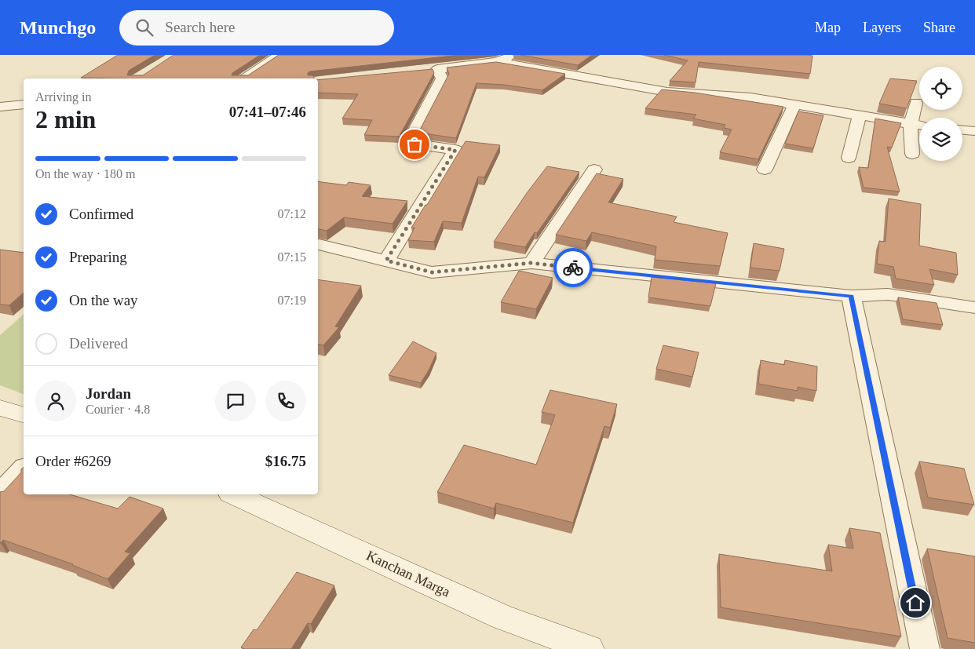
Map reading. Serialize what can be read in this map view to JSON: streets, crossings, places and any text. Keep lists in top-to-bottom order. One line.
{"streets":{"main road":["Kanchan Marga"]},"page":{"header":"Munchgo","search":"Search here","nav":["Map","Layers","Share"],"heading":["2 min","Arriving in","07:41–07:46"],"panel":["Jordan","Courier · 4.8","Order #6269","$16.75"],"bar":"On the way · 180 m","list":[["Confirmed","07:12"],["Preparing","07:15"],["On the way","07:19"],"Delivered"]}}
